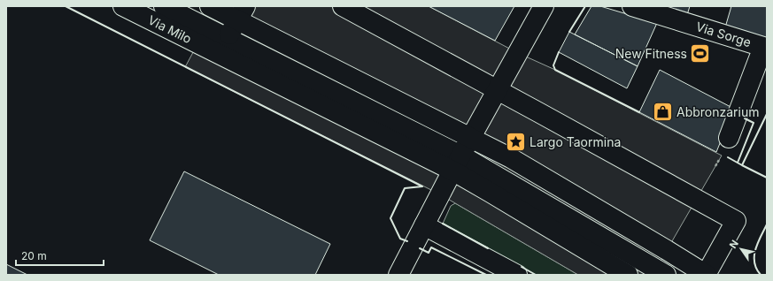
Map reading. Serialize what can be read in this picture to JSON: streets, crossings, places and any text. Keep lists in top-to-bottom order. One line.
{"streets":{"main road":["Via Milo","Via Sorge"]},"places":{"sports":["New Fitness"],"shop":["Abbronzarium"],"place":["Largo Taormina"]},"scale_bar":"20 m","north":"top left"}
